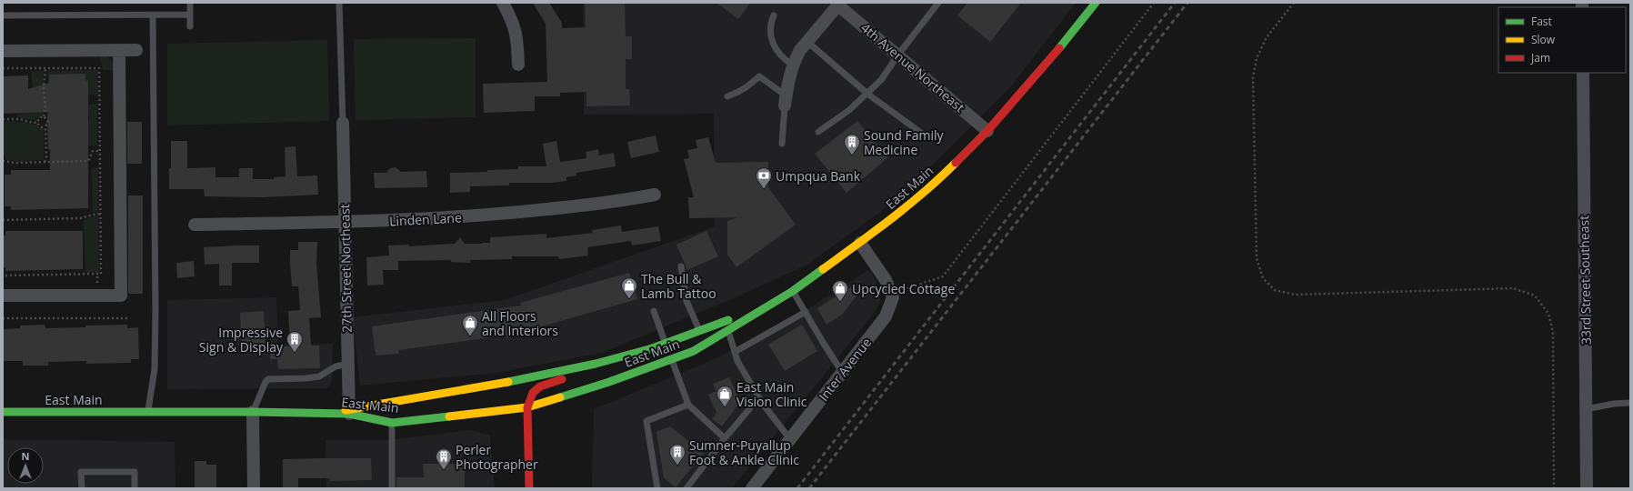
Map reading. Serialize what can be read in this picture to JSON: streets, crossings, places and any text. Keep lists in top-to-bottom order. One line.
{"streets":{"main road":["East Main"],"street":["4th Avenue Northeast","Linden Lane","27th Street Northeast","33rd Street Southeast","Inter Avenue"]},"crossings":[["4th Avenue Northeast","East Main"],["East Main","27th Street Northeast"],["Linden Lane","27th Street Northeast"]],"places":{"building":["Sound Family Medicine","Impressive Sign & Display","Sumner-Puyallup Foot & Ankle Clinic","Perler Photographer"],"bank":["Umpqua Bank"],"shop":["The Bull & Lamb Tattoo","Upcycled Cottage","All Floors and Interiors","East Main Vision Clinic"]},"legend":["Fast","Slow","Jam"],"north":"top"}
